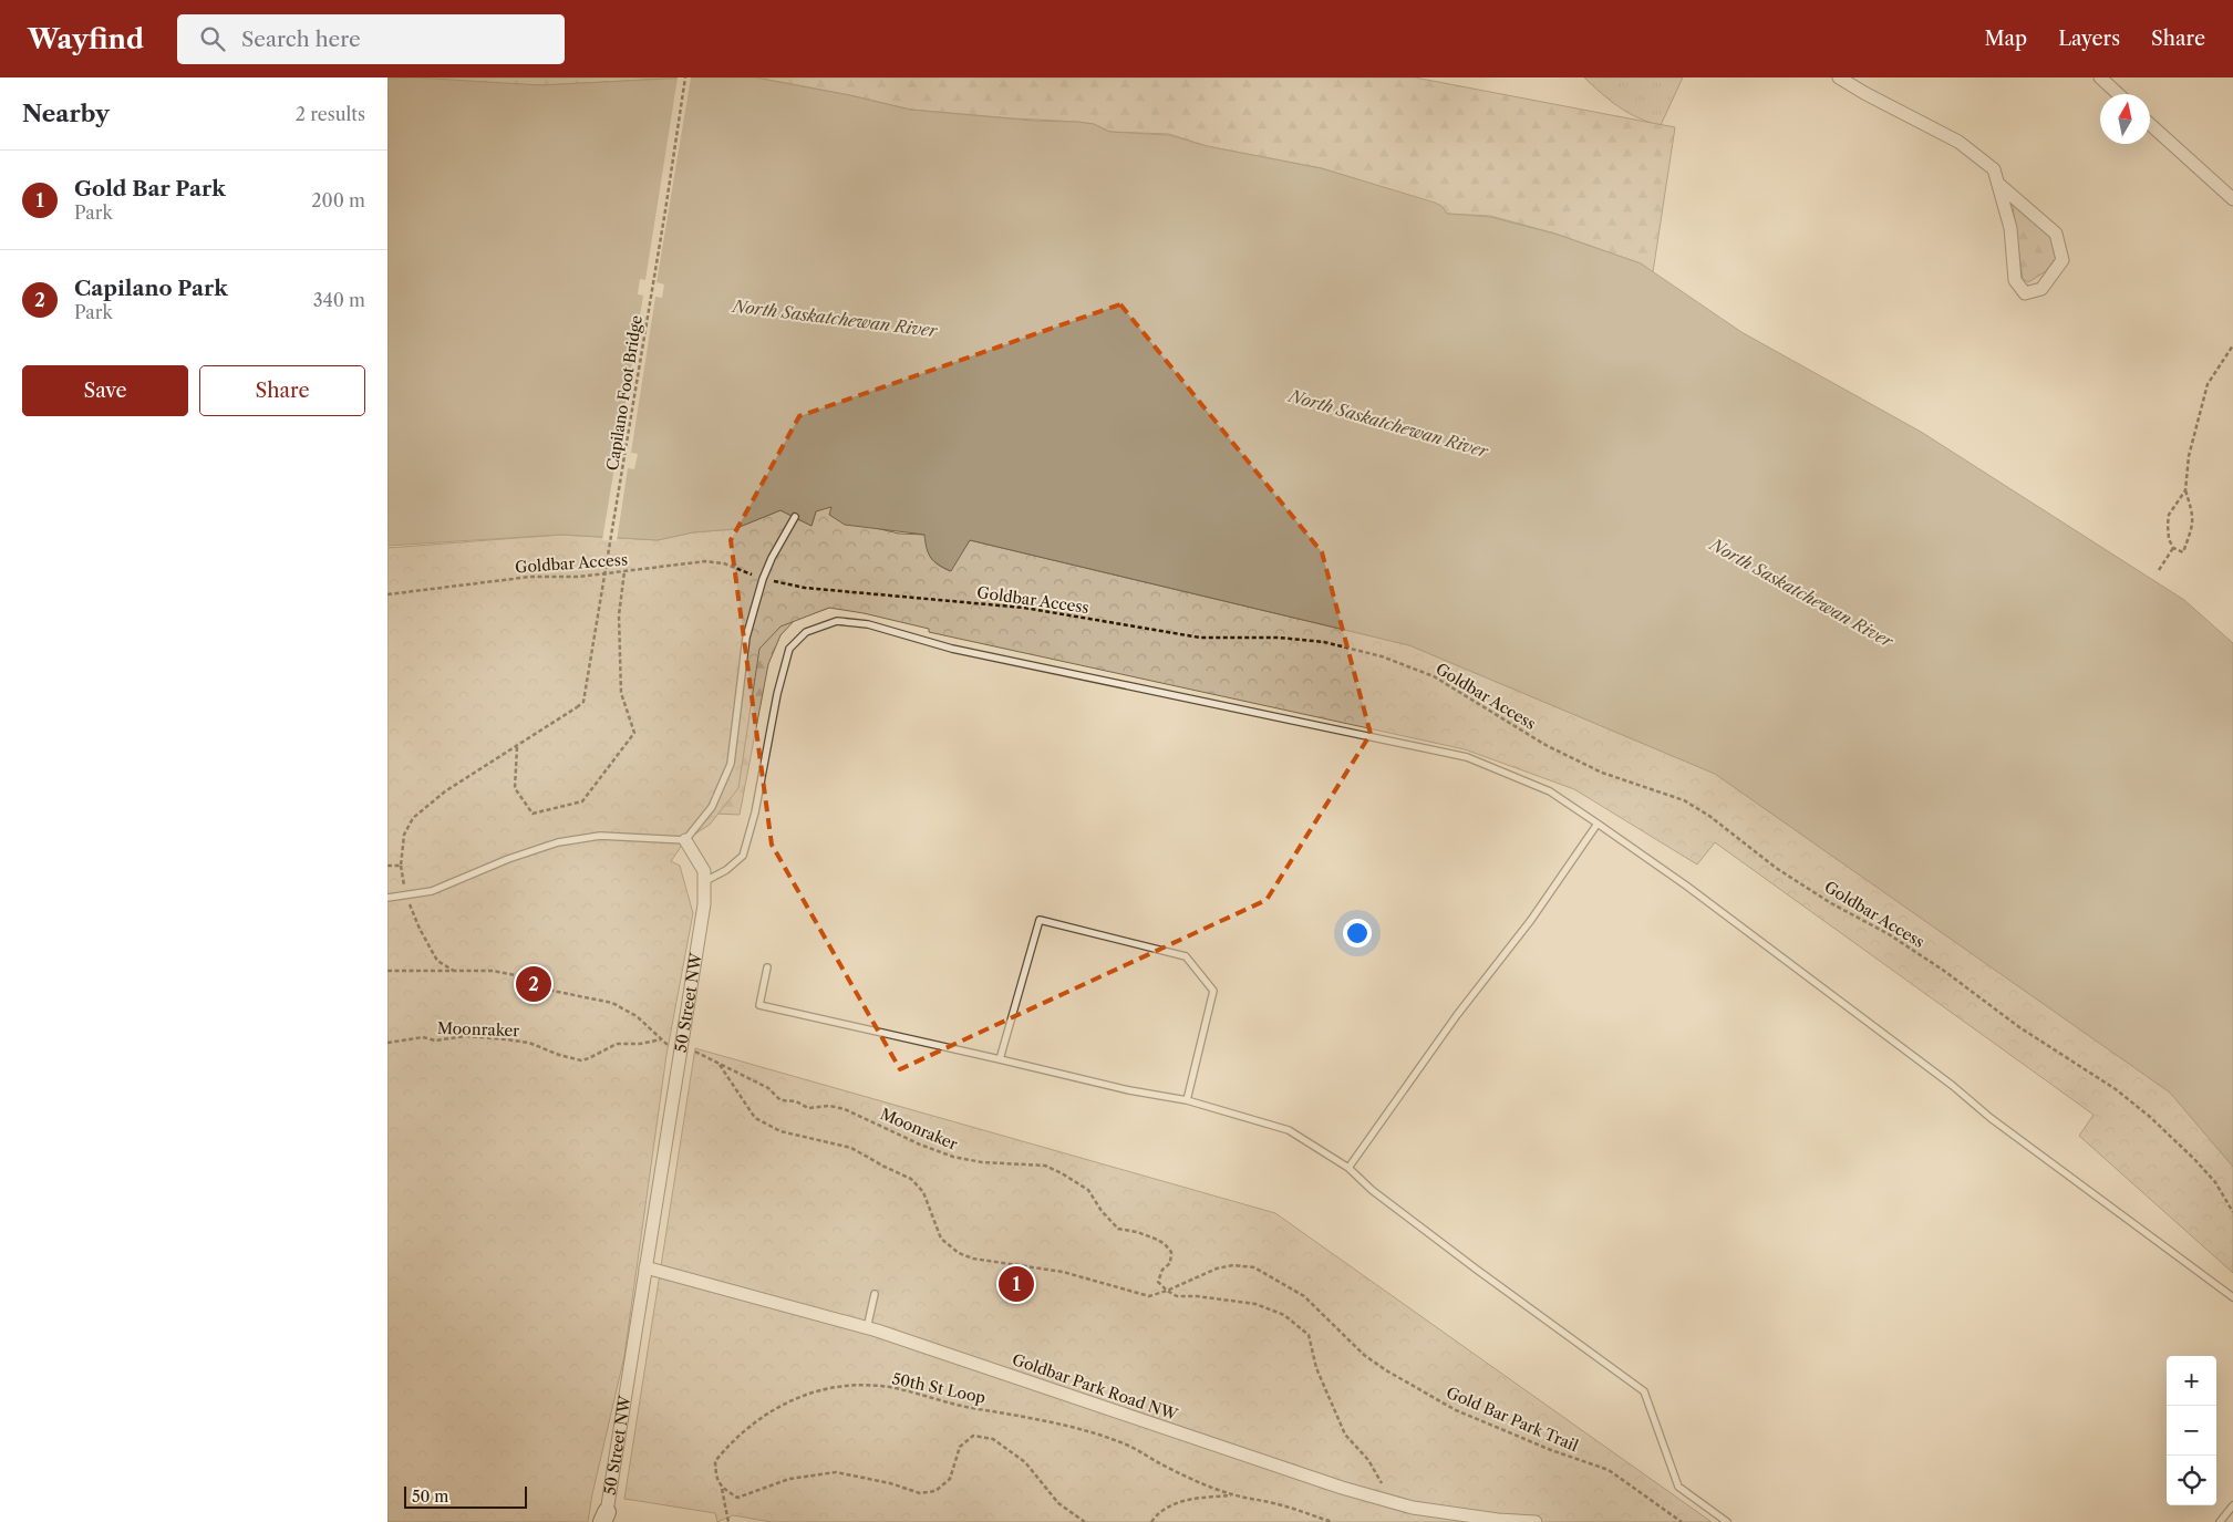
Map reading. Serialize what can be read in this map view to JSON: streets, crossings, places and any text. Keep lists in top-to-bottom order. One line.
{"streets":{"street":["50 Street NW","Goldbar Park Road NW"],"path":["Capilano Foot Bridge","Goldbar Access","Moonraker","50th St Loop","Gold Bar Park Trail"]},"crossings":[["50 Street NW","Goldbar Park Road NW"],["Moonraker","Gold Bar Park Trail"]],"water":["North Saskatchewan River"],"scale_bar":"50 m","north":"top","page":{"header":"Wayfind","search":"Search here","nav":["Map","Layers","Share"],"heading":["Nearby","2 results"],"list":[{"mark":"1","name":"Gold Bar Park","note":"Park","value":"200 m"},{"mark":"2","name":"Capilano Park","note":"Park","value":"340 m"}],"buttons":["Save","Share"],"pins":["2","1"],"map_buttons":["+","−"],"scale":"50 m"}}
